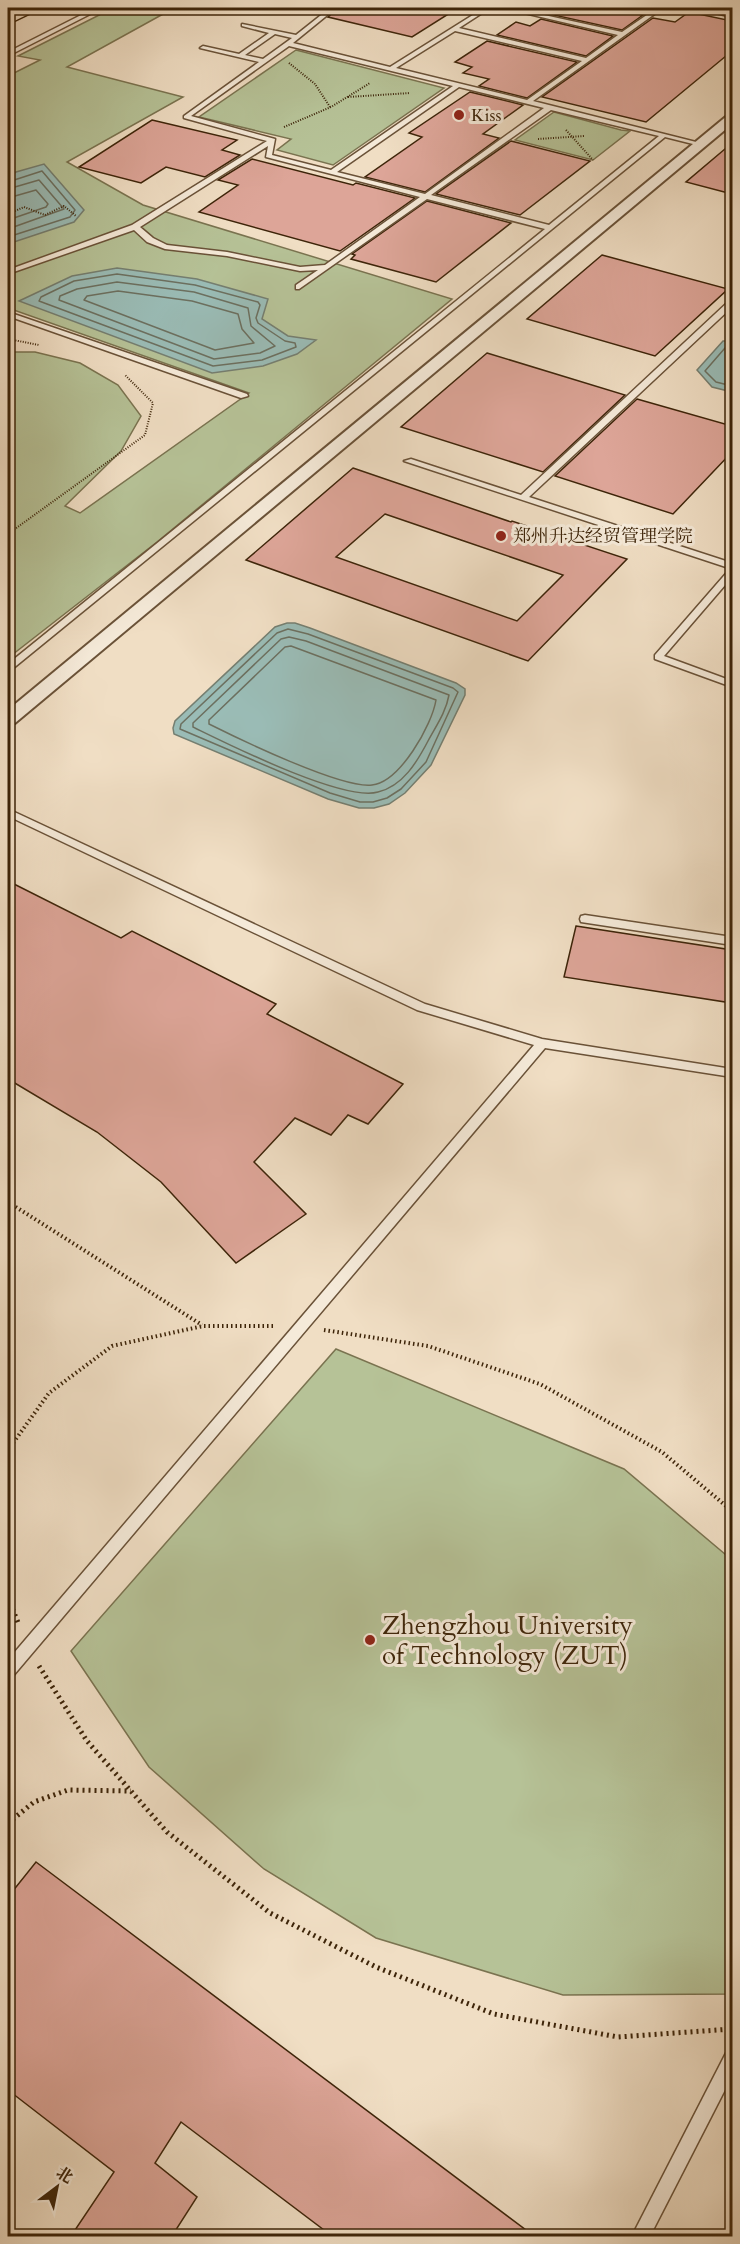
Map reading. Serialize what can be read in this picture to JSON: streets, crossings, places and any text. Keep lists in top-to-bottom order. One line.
{"places":["Kiss","郑州升达经贸管理学院","Zhengzhou University of Technology (ZUT)"],"north":"top right"}
